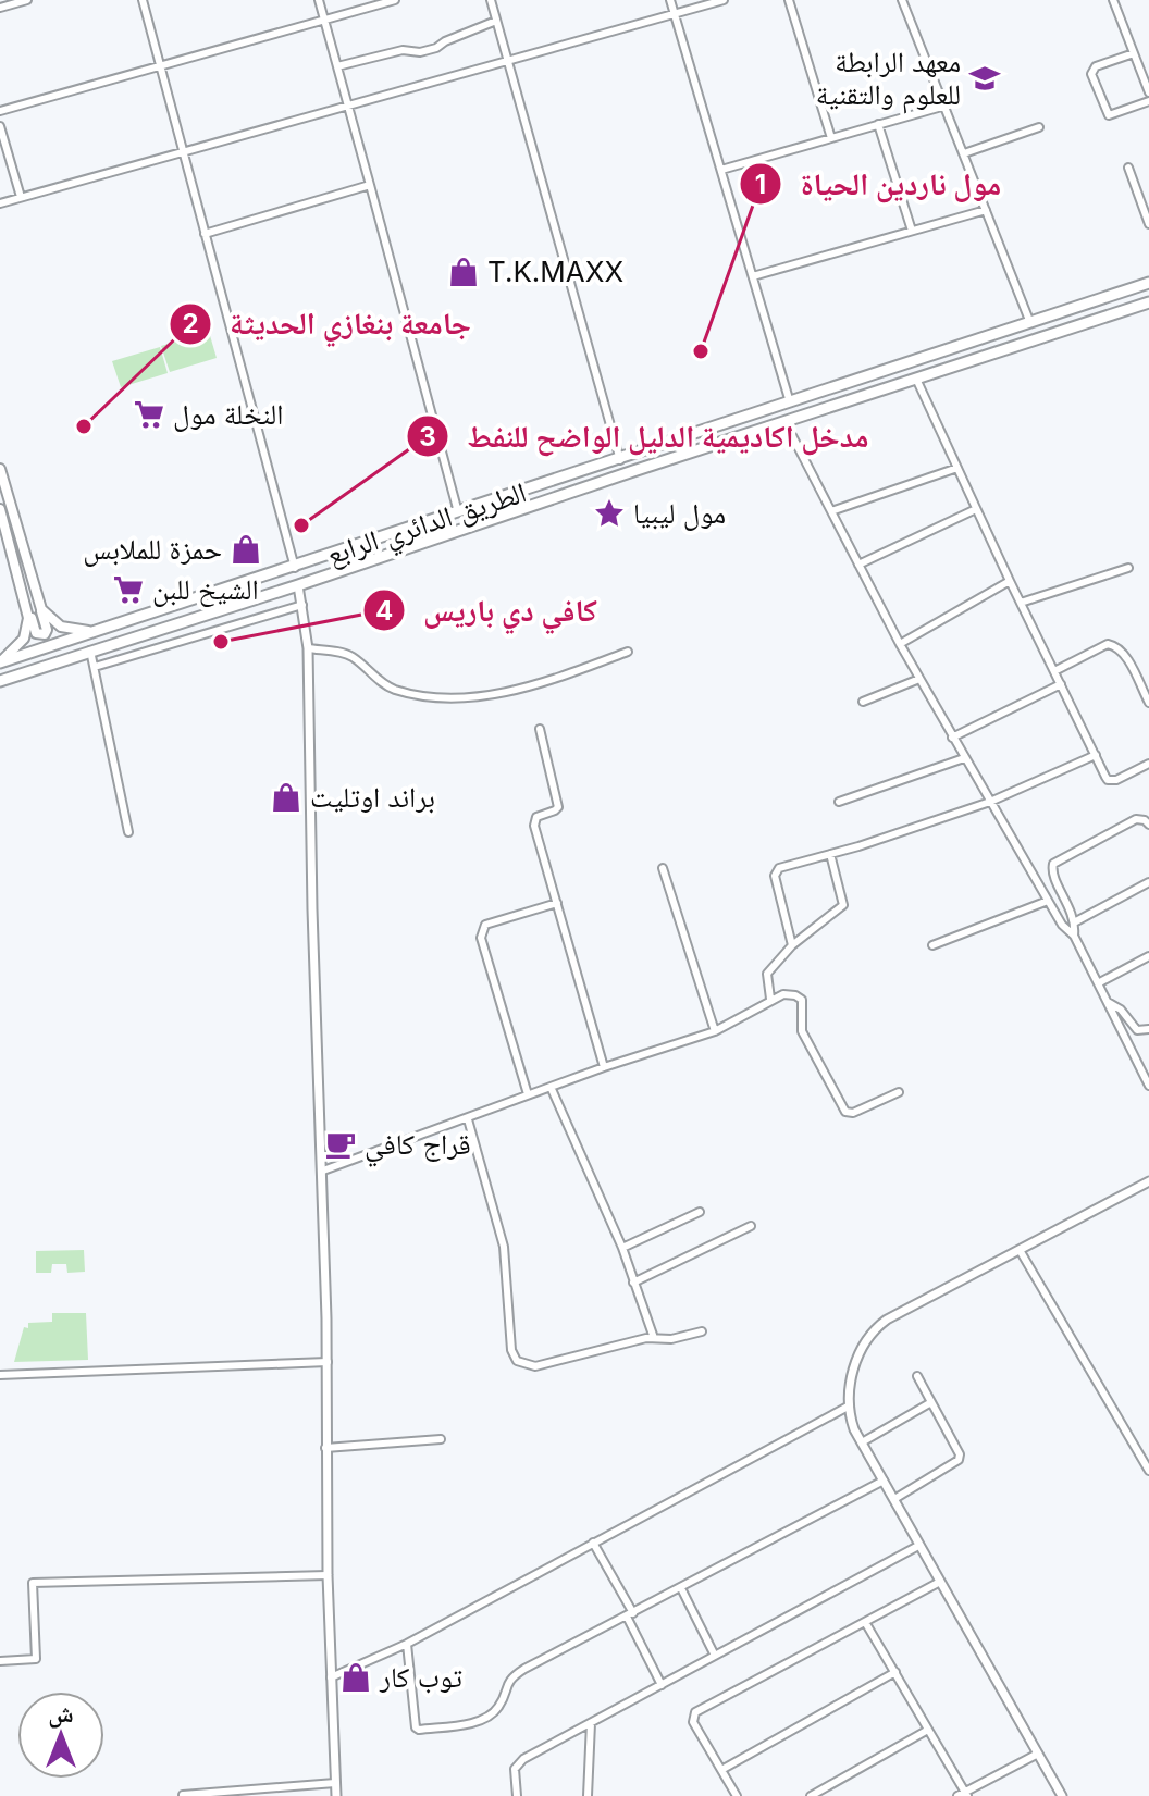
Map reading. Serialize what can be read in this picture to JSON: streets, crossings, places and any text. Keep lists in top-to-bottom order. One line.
{"streets":{"main road":["الطريق الدائري الرابع"]},"places":{"school or university":["معهد الرابطة للعلوم والتقنية"],"shop":["T.K.MAXX","حمزة للملابس","براند اوتليت","توب كار"],"other":["مول ناردين الحياة","جامعة بنغازي الحديثة","مدخل اكاديمية الدليل الواضح للنفط","كافي دي باريس"],"supermarket":["النخلة مول","الشيخ للبن"],"place":["مول ليبيا"],"cafe":["قراج كافي"]},"north":"top"}
